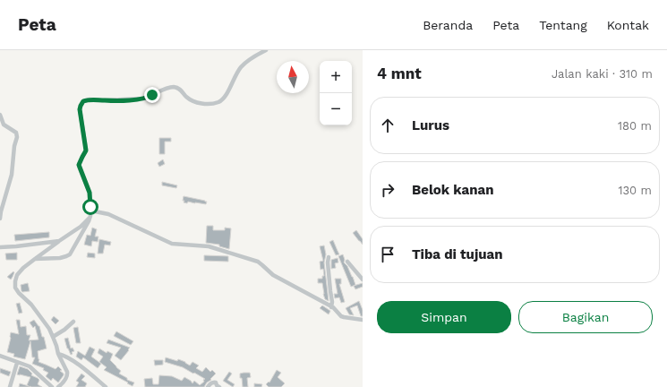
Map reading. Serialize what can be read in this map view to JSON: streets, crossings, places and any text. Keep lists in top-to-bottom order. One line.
{"north":"top","page":{"header":"Peta","nav":["Beranda","Peta","Tentang","Kontak"],"heading":["4 mnt","Jalan kaki · 310 m"],"map_buttons":["+","−"],"list":[["Lurus","180 m"],["Belok kanan","130 m"],"Tiba di tujuan"],"buttons":["Simpan","Bagikan"]}}
